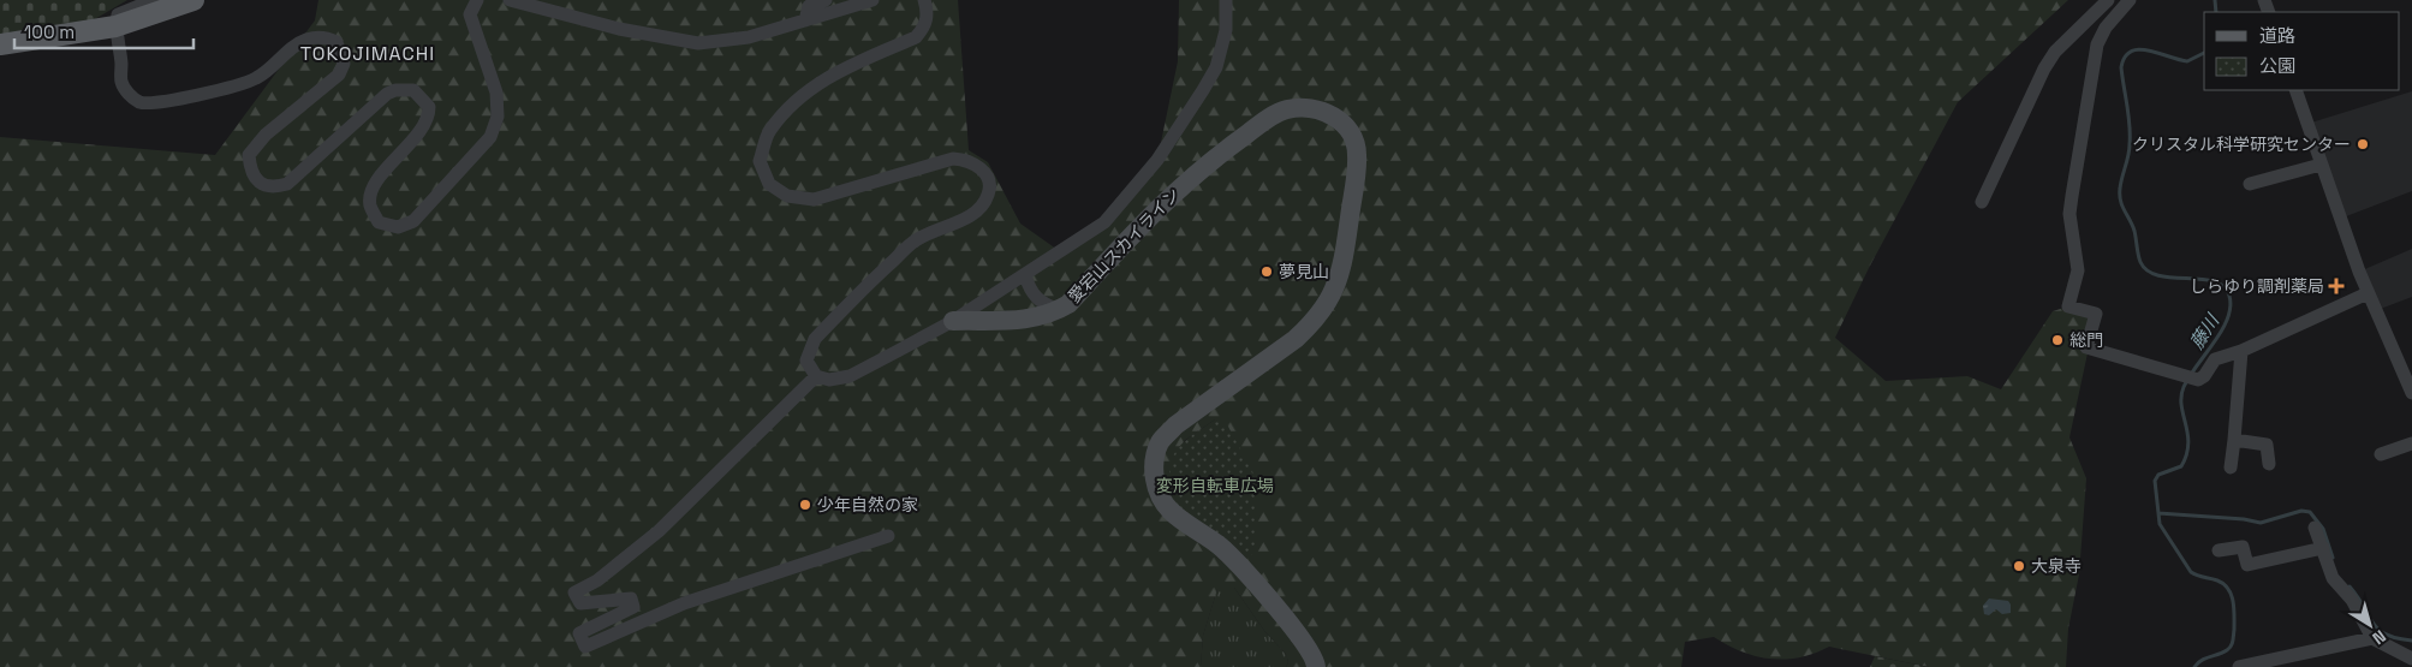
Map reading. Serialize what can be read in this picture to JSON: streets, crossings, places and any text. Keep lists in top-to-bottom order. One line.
{"streets":{"main road":["愛宕山スカイライン"]},"districts":["TOKOJIMACHI"],"water":["藤川"],"parks":["変形自転車広場"],"places":{"other":["クリスタル科学研究センター","夢見山","総門","少年自然の家","大泉寺"],"health":["しらゆり調剤薬局"]},"legend":["道路","公園"],"scale_bar":"100 m","north":"bottom right"}
